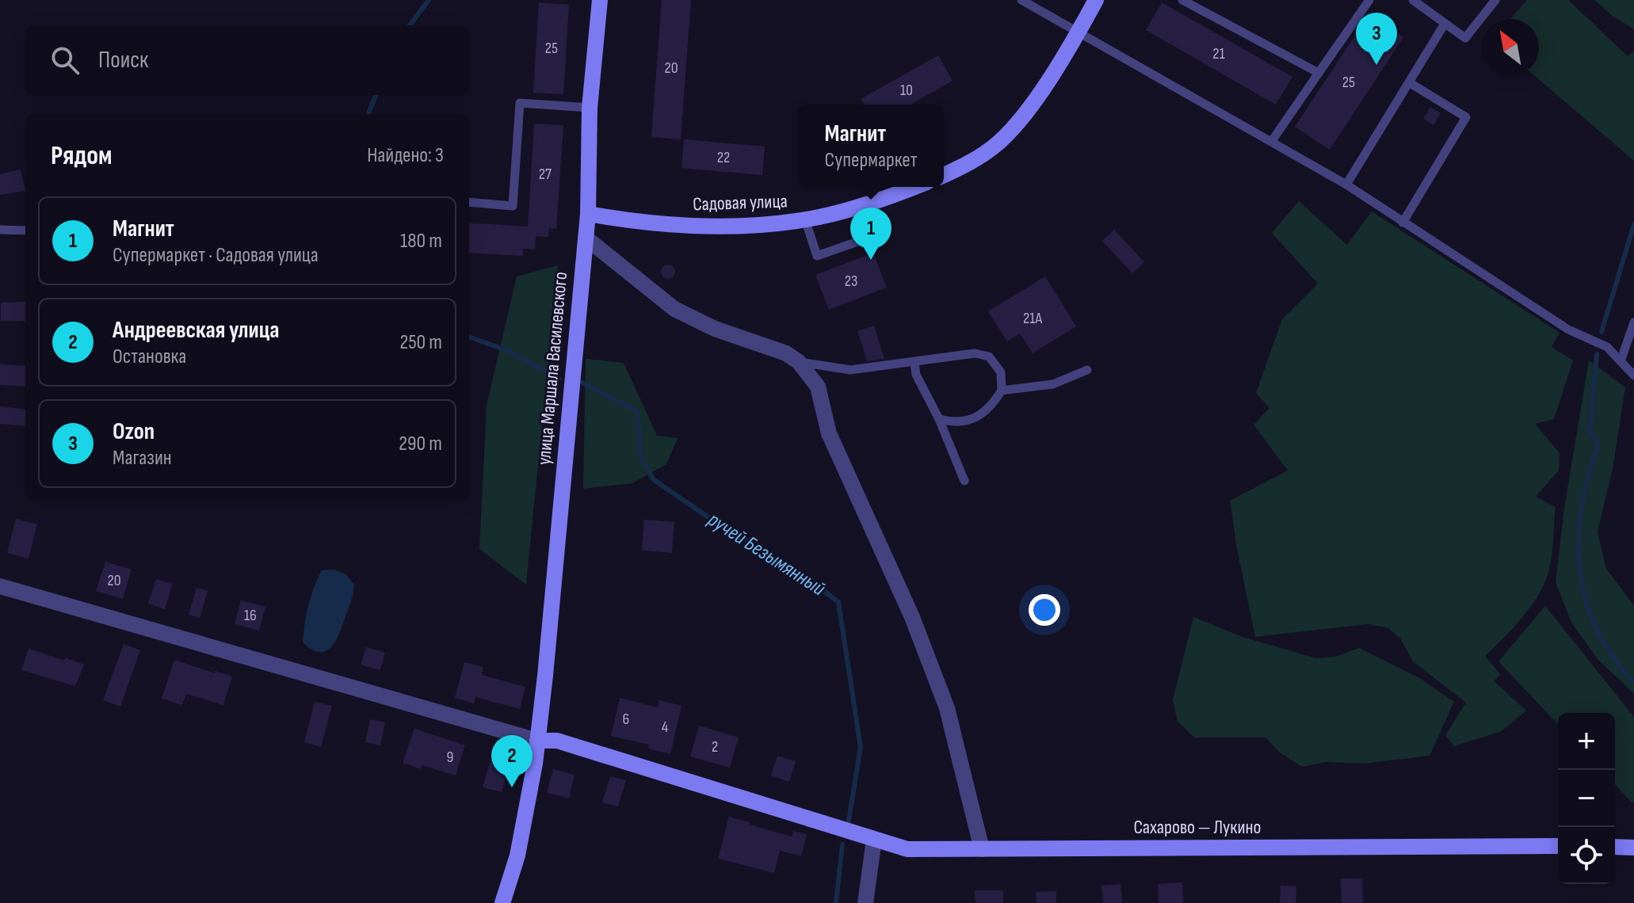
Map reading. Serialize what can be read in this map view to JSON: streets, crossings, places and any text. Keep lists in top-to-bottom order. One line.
{"streets":{"street":["Садовая улица","улица Маршала Василевского","Сахарово — Лукино"]},"crossings":[["Садовая улица","улица Маршала Василевского"],["улица Маршала Василевского","Сахарово — Лукино"]],"water":["ручей Безымянный"],"house_numbers":["25","21","20","25","10","22","27","23","21А","20","16","6","4","2","9"],"north":"top left","page":{"pins":["3","1","2"],"search":"Поиск","popup":["Магнит","Супермаркет"],"heading":["Рядом","Найдено: 3"],"list":[{"mark":"1","name":"Магнит","note":"Супермаркет · Садовая улица","value":"180 m"},{"mark":"2","name":"Андреевская улица","note":"Остановка","value":"250 m"},{"mark":"3","name":"Ozon","note":"Магазин","value":"290 m"}],"map_buttons":["+","−"]}}
